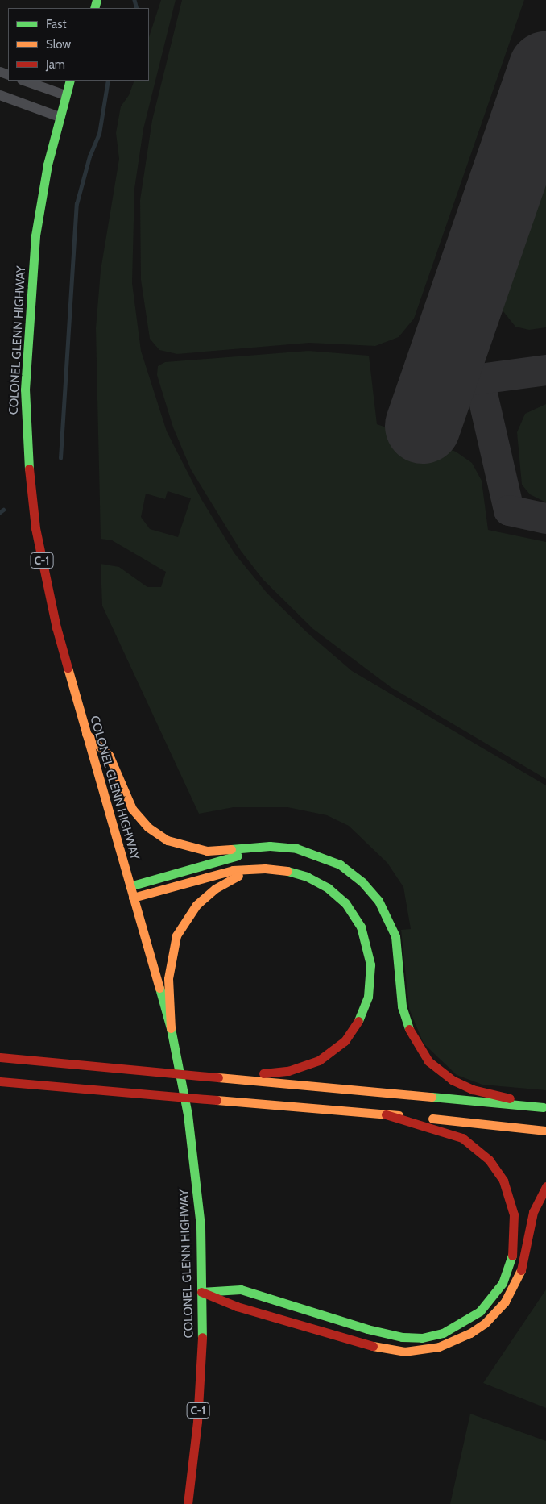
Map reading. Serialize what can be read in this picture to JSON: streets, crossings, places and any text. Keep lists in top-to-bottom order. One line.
{"streets":{"main road":["COLONEL GLENN HIGHWAY","C-1"]},"legend":["Fast","Slow","Jam"]}
